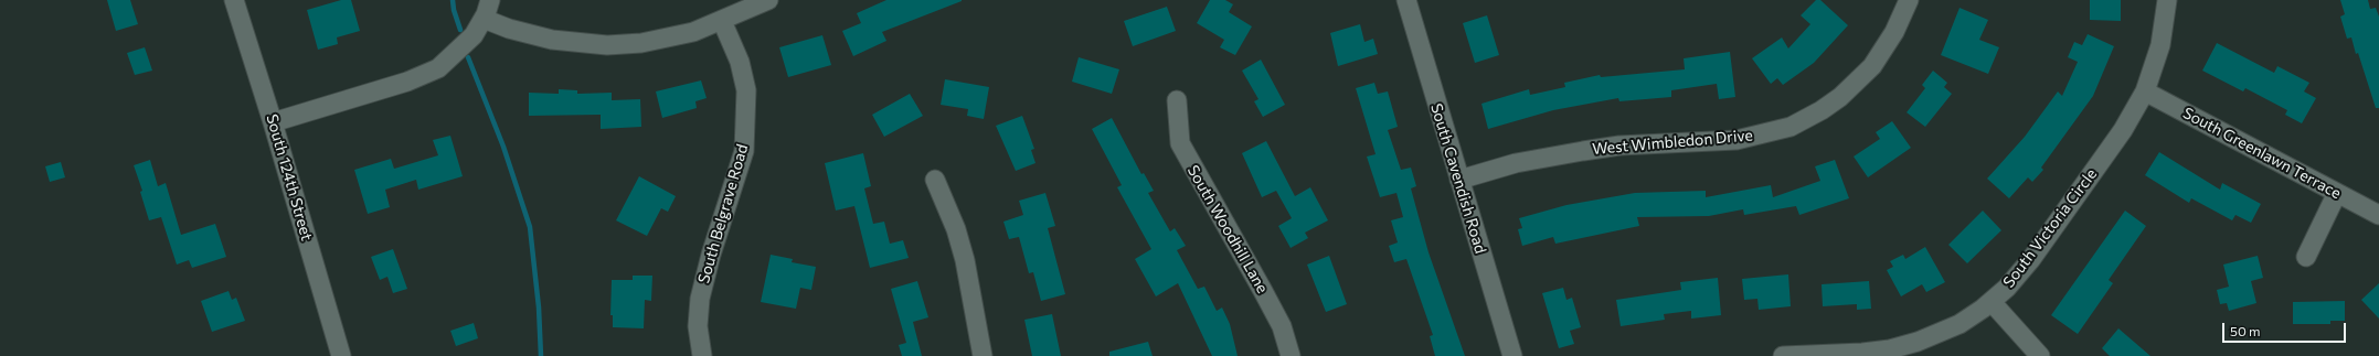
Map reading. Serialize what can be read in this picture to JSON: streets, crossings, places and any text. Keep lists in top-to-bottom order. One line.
{"streets":{"street":["West Wimbledon Drive","South Greenlawn Terrace","South 124th Street","South Cavendish Road","South Belgrave Road","South Victoria Circle","South Woodhill Lane"]},"crossings":[["West Wimbledon Drive","South Cavendish Road"],["South Greenlawn Terrace","South Victoria Circle"]],"scale_bar":"50 m"}
